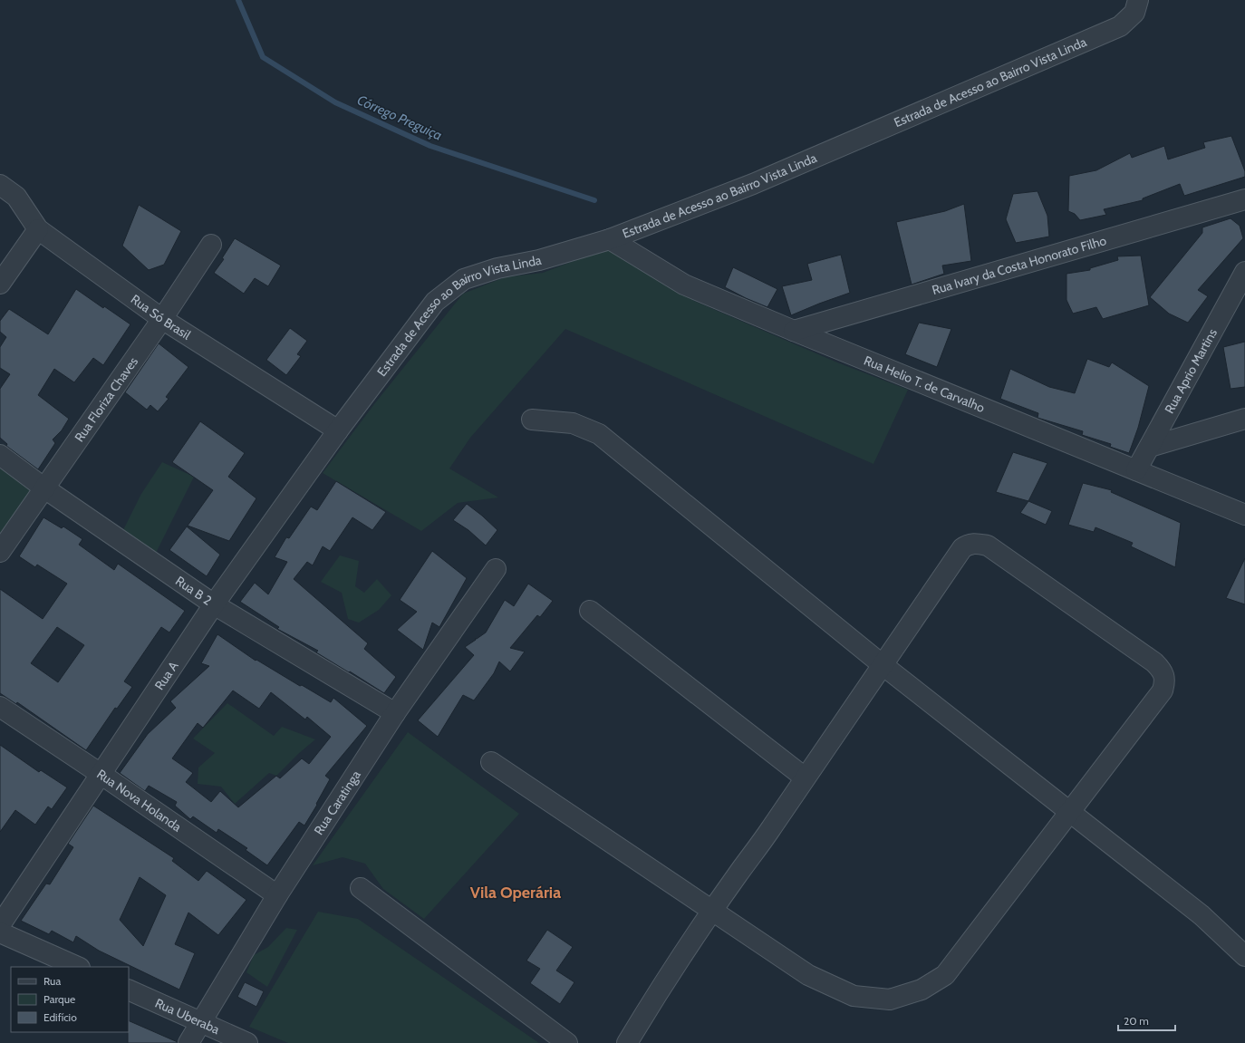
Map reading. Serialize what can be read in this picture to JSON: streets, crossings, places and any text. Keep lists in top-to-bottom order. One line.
{"streets":{"street":["Estrada de Acesso ao Bairro Vista Linda","Rua Ivary da Costa Honorato Filho","Rua Só Brasil","Rua Aprio Martins","Rua Helio T. de Carvalho","Rua Floriza Chaves","Rua B 2","Rua A","Rua Nova Holanda","Rua Caratinga","Rua Uberaba"]},"crossings":[["Estrada de Acesso ao Bairro Vista Linda","Rua Só Brasil"],["Estrada de Acesso ao Bairro Vista Linda","Rua Helio T. de Carvalho"],["Estrada de Acesso ao Bairro Vista Linda","Rua A"],["Rua Ivary da Costa Honorato Filho","Rua Helio T. de Carvalho"],["Rua Só Brasil","Rua Floriza Chaves"],["Rua Só Brasil","Rua A"],["Rua Aprio Martins","Rua Helio T. de Carvalho"],["Rua Floriza Chaves","Rua B 2"],["Rua B 2","Rua A"],["Rua B 2","Rua Caratinga"],["Rua A","Rua Nova Holanda"],["Rua Nova Holanda","Rua Caratinga"],["Rua Caratinga","Rua Uberaba"]],"districts":["Vila Operária"],"water":["Córrego Preguiça"],"legend":["Rua","Parque","Edifício"],"scale_bar":"20 m"}
